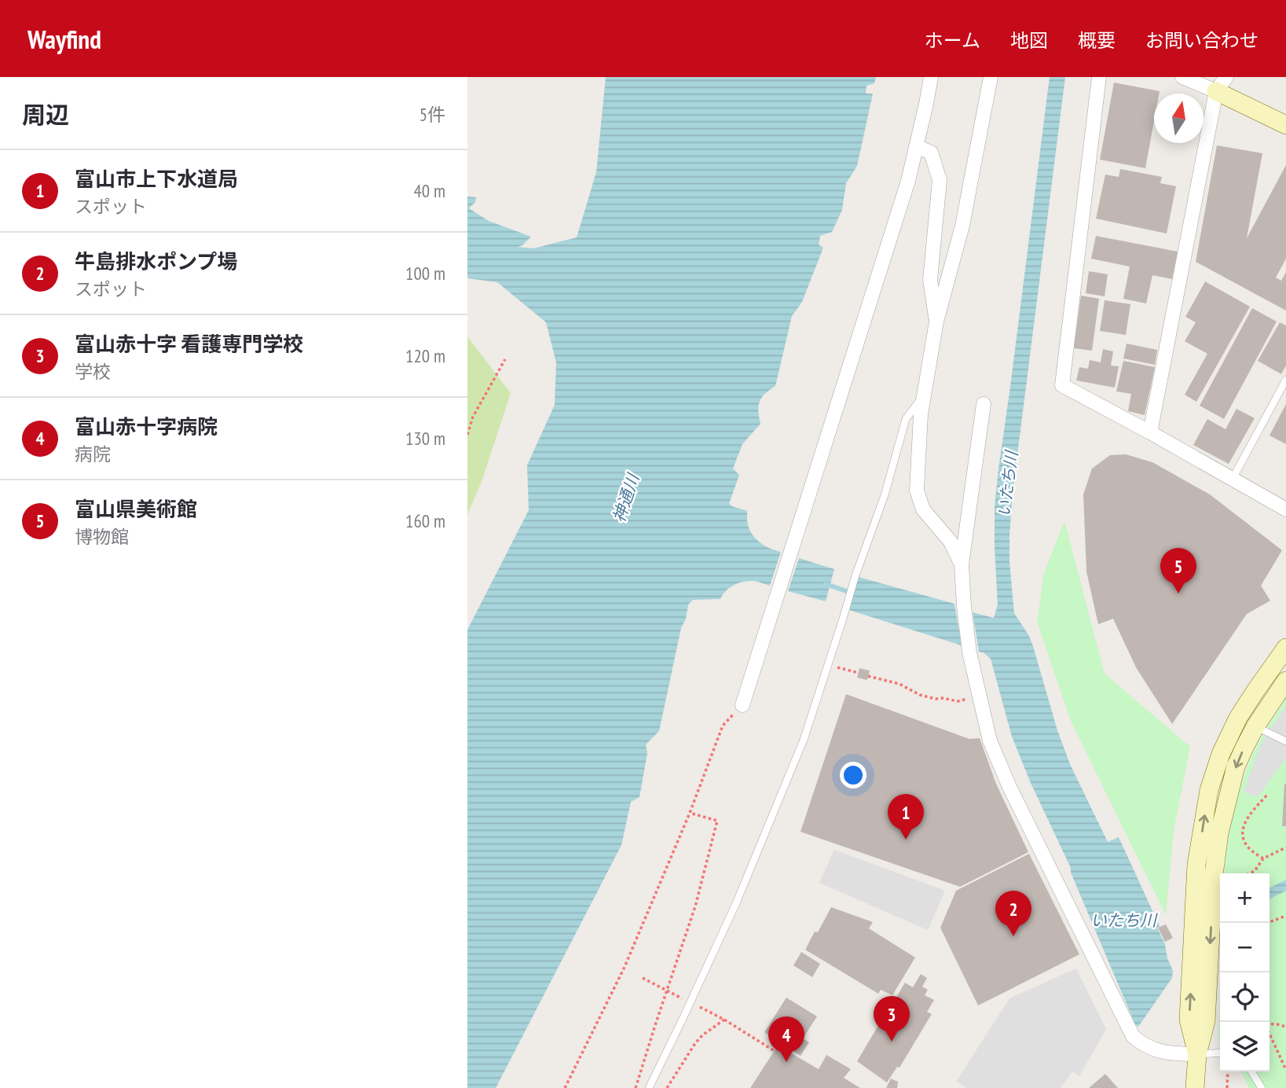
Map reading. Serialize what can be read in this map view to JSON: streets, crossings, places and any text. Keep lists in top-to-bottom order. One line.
{"water":["いたち川","神通川"],"north":"top","page":{"header":"Wayfind","nav":["ホーム","地図","概要","お問い合わせ"],"heading":["周辺","5件"],"list":[{"mark":"1","name":"富山市上下水道局","note":"スポット","value":"40 m"},{"mark":"2","name":"牛島排水ポンプ場","note":"スポット","value":"100 m"},{"mark":"3","name":"富山赤十字 看護専門学校","note":"学校","value":"120 m"},{"mark":"4","name":"富山赤十字病院","note":"病院","value":"130 m"},{"mark":"5","name":"富山県美術館","note":"博物館","value":"160 m"}],"pins":["5","1","2","3","4"],"map_buttons":["+","−"]}}
